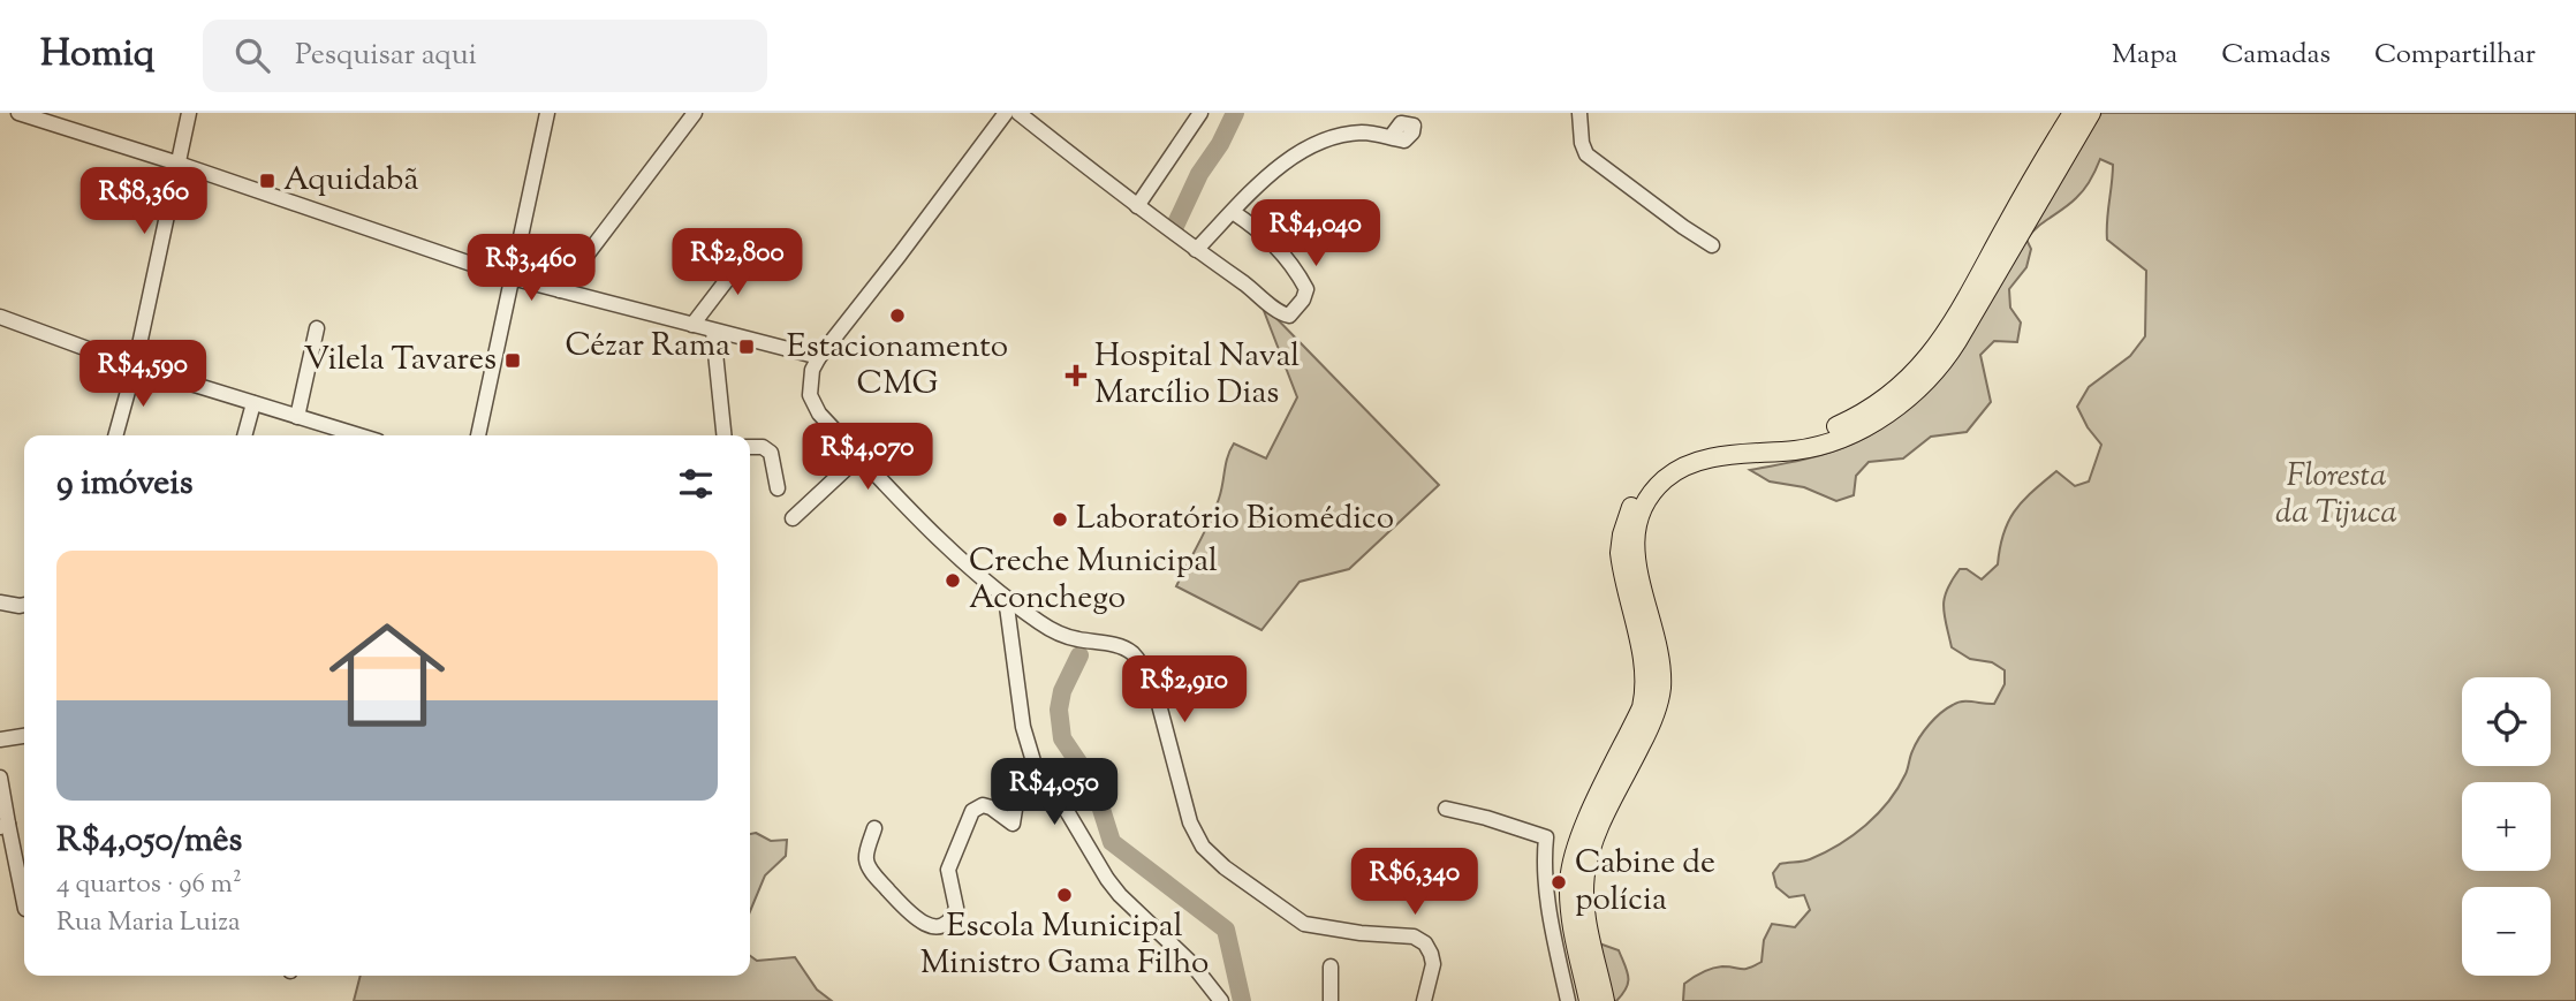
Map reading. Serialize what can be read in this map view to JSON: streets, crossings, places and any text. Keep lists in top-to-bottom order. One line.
{"parks":["Floresta da Tijuca"],"places":{"transit":["Aquidabã","Cézar Rama","Vilela Tavares"],"other":["Estacionamento CMG","Laboratório Biomédico","Creche Municipal Aconchego","Cabine de polícia","Escola Municipal Ministro Gama Filho"],"health":["Hospital Naval Marcílio Dias"]},"page":{"header":"Homiq","search":"Pesquisar aqui","nav":["Mapa","Camadas","Compartilhar"],"price":["R$8,360","R$4,040","R$2,800","R$3,460","R$4,590","R$4,070","R$2,910","R$4,050","R$6,340"],"heading":"9 imóveis","list":[{"name":"R$4,050/mês","note":"4 quartos · 96 m² · Rua Maria Luiza"}],"map_buttons":["+","−"]}}
